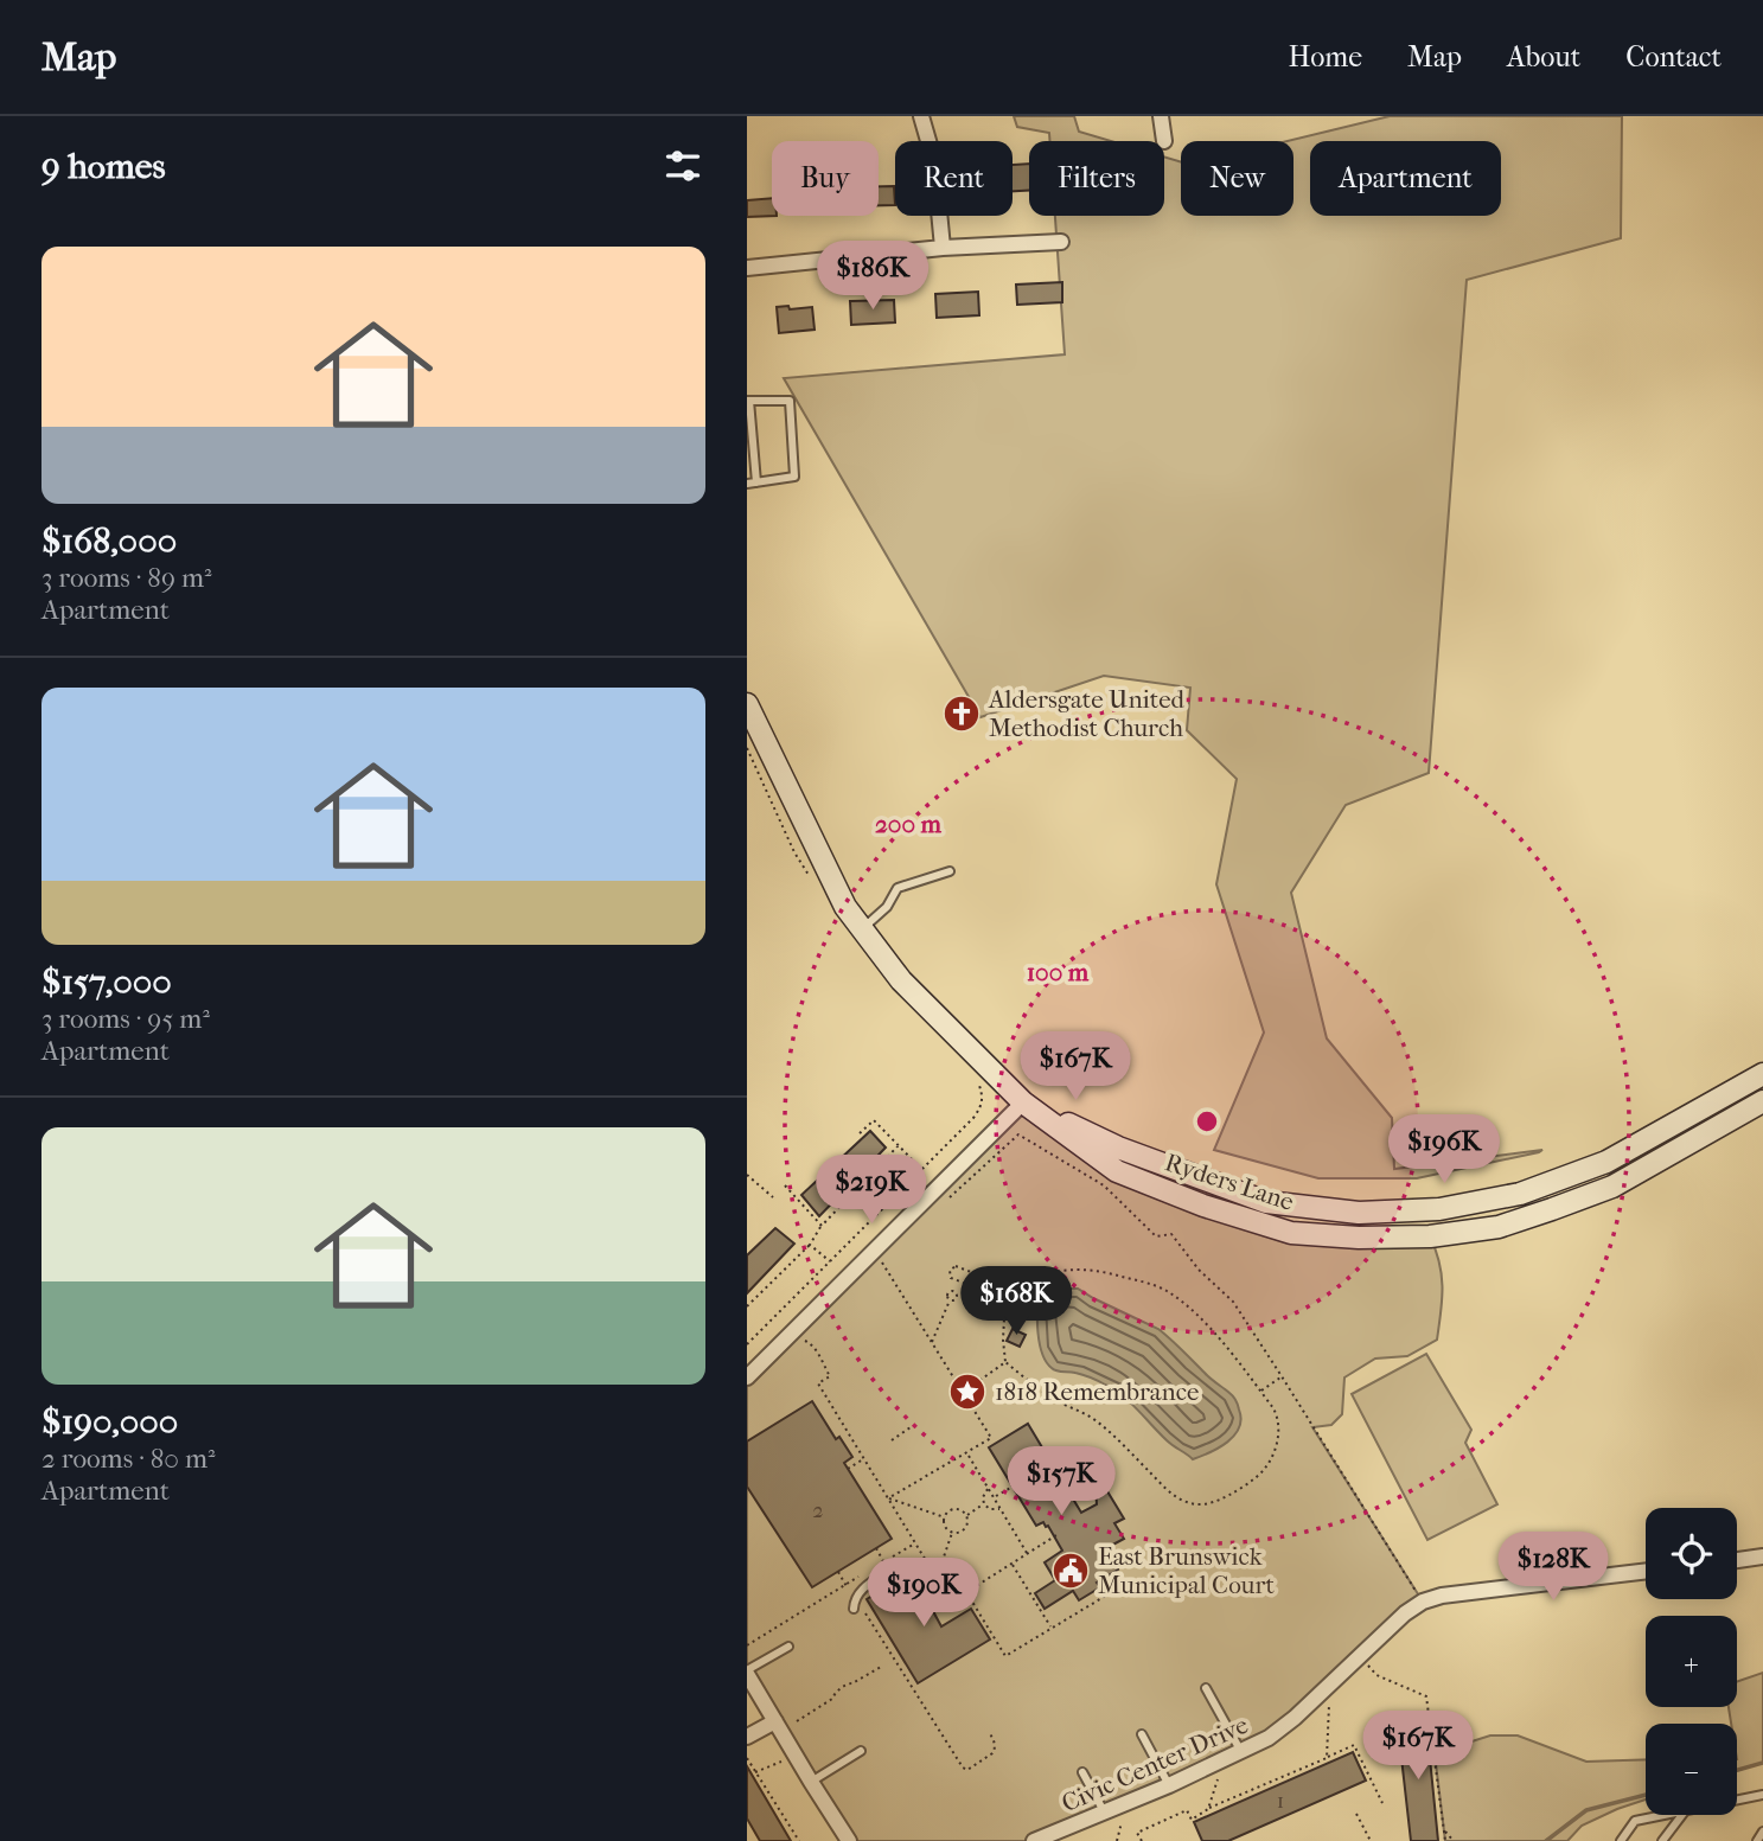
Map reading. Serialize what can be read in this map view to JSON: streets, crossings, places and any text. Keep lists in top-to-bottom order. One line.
{"streets":{"main road":["Ryders Lane"],"street":["Civic Center Drive"]},"places":{"church":["Aldersgate United Methodist Church"],"place":["1818 Remembrance"],"public building":["East Brunswick Municipal Court"]},"house_numbers":["2","1"],"page":{"header":"Map","nav":["Home","Map","About","Contact"],"heading":"9 homes","chip":["Buy","Rent","Filters","New","Apartment"],"list":[{"name":"$168,000","note":"3 rooms · 89 m² · Apartment"},{"name":"$157,000","note":"3 rooms · 95 m² · Apartment"},{"name":"$190,000","note":"2 rooms · 80 m² · Apartment"}],"price":["$186K","$167K","$196K","$219K","$168K","$157K","$128K","$190K","$167K"],"map_buttons":["+","−"]},"rings":["200 m","100 m"]}
